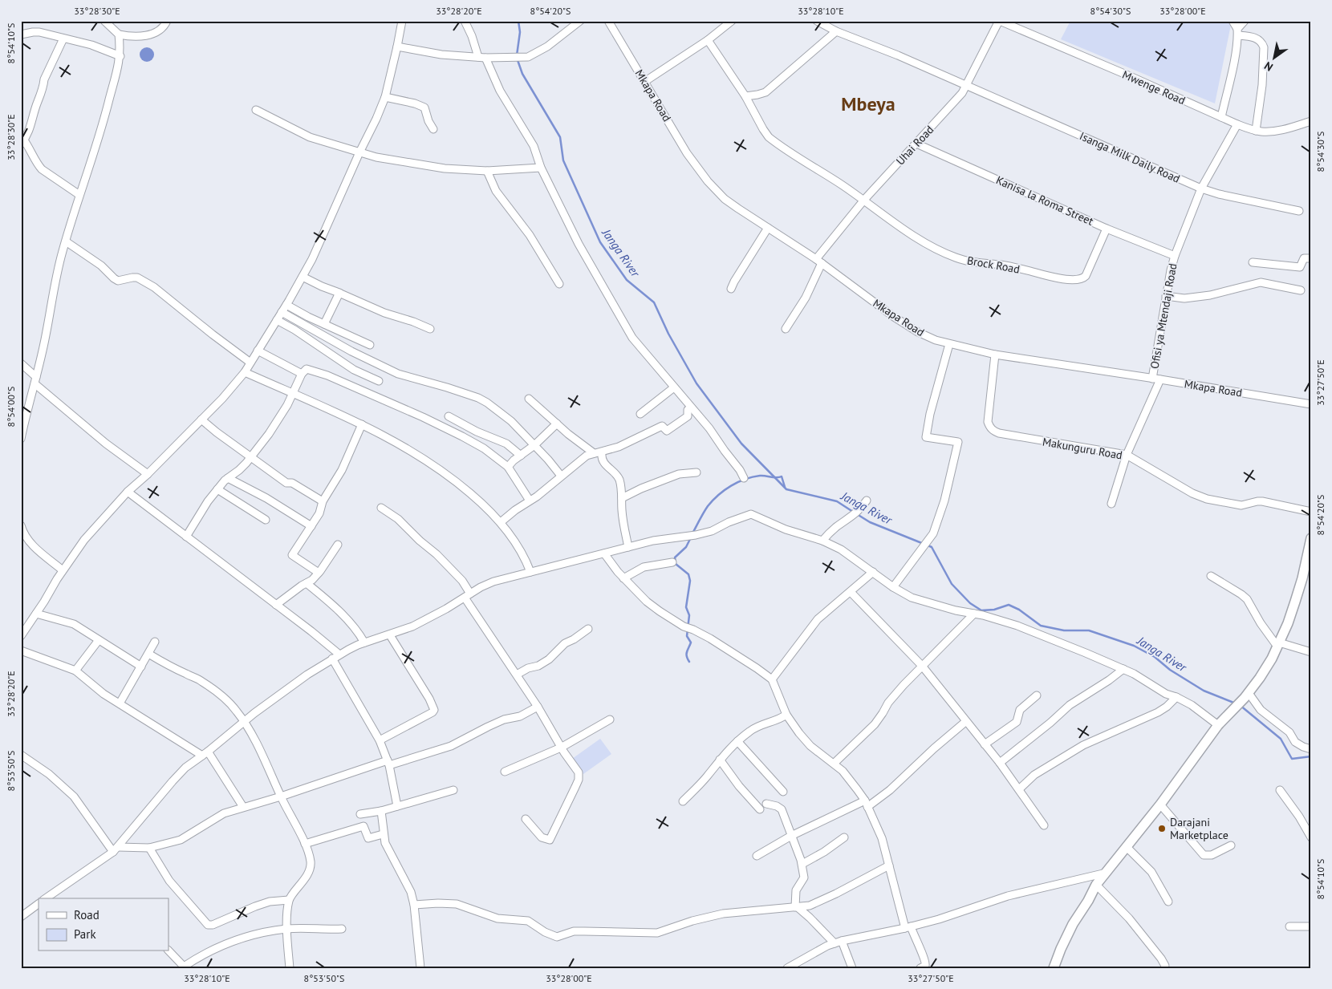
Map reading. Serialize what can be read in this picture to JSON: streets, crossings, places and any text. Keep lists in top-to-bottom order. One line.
{"streets":{"street":["Mwenge Road","Mkapa Road","Uhai Road","Isanga Milk Daily Road","Kanisa la Roma Street","Brock Road","Ofisi ya Mtendaji Road","Makunguru Road"]},"crossings":[["Mwenge Road","Uhai Road"],["Mwenge Road","Ofisi ya Mtendaji Road"],["Mkapa Road","Uhai Road"],["Mkapa Road","Ofisi ya Mtendaji Road"],["Mkapa Road","Makunguru Road"],["Uhai Road","Isanga Milk Daily Road"],["Uhai Road","Kanisa la Roma Street"],["Uhai Road","Brock Road"],["Isanga Milk Daily Road","Ofisi ya Mtendaji Road"],["Kanisa la Roma Street","Brock Road"],["Kanisa la Roma Street","Ofisi ya Mtendaji Road"]],"districts":["Mbeya"],"water":["Janga River"],"places":["Darajani Marketplace"],"legend":["Road","Park"],"north":"bottom left","coordinates":["33°28'30\"E","33°28'20\"E","8°54'20\"S","33°28'10\"E","8°54'30\"S","33°28'00\"E","8°54'10\"S","33°27'50\"E","8°54'00\"S","8°53'50\"S"]}
